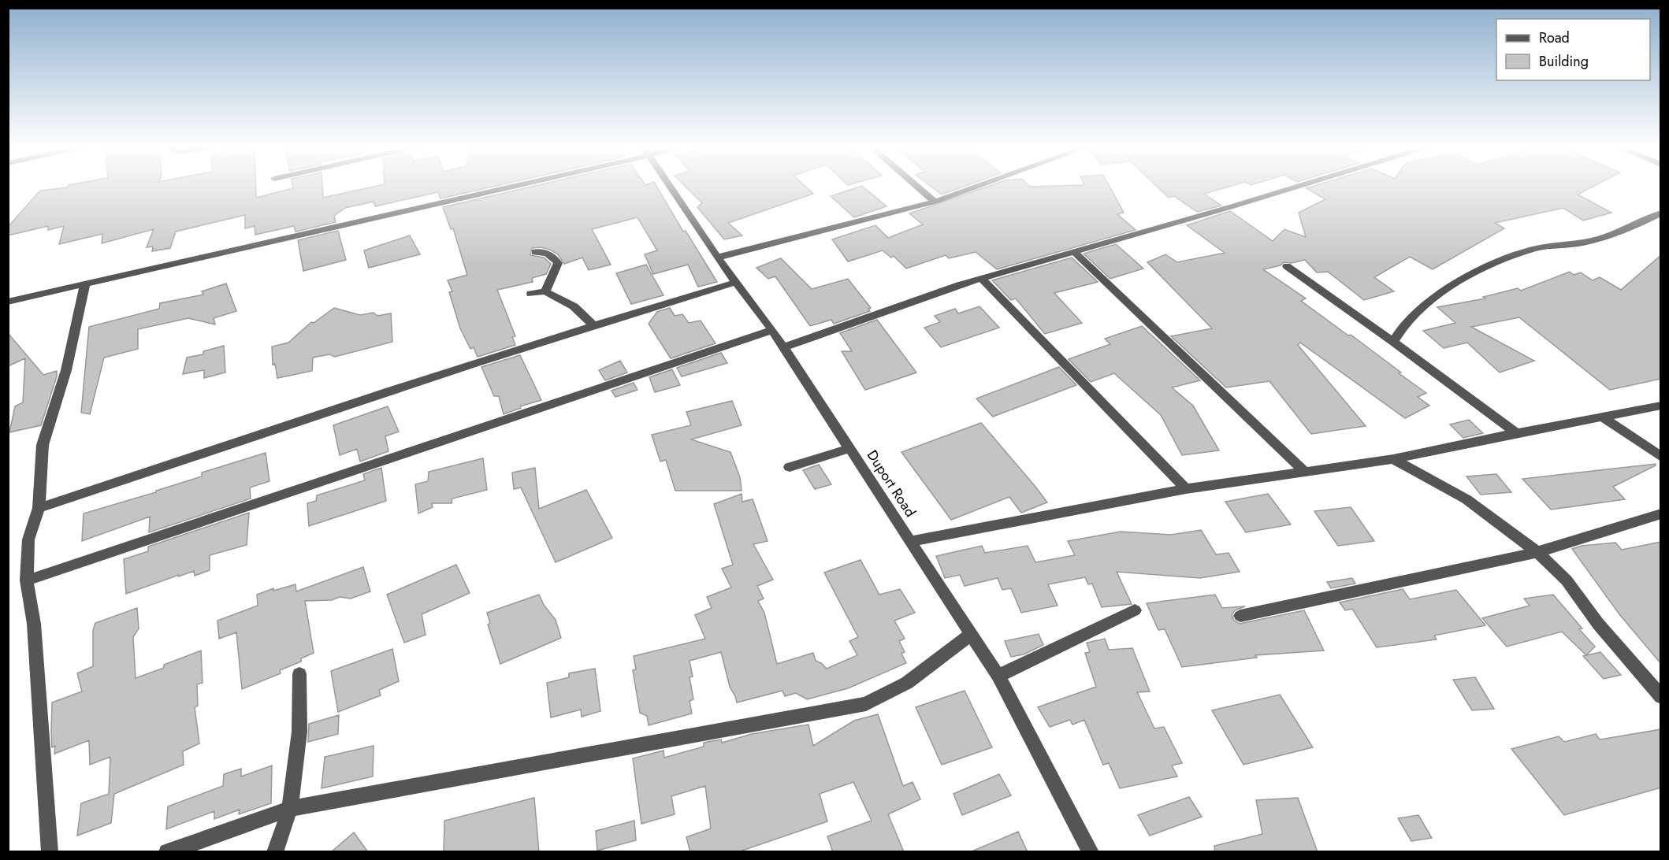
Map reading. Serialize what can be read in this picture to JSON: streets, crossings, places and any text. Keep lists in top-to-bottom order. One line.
{"streets":{"street":["Duport Road"]},"legend":["Road","Building"]}
